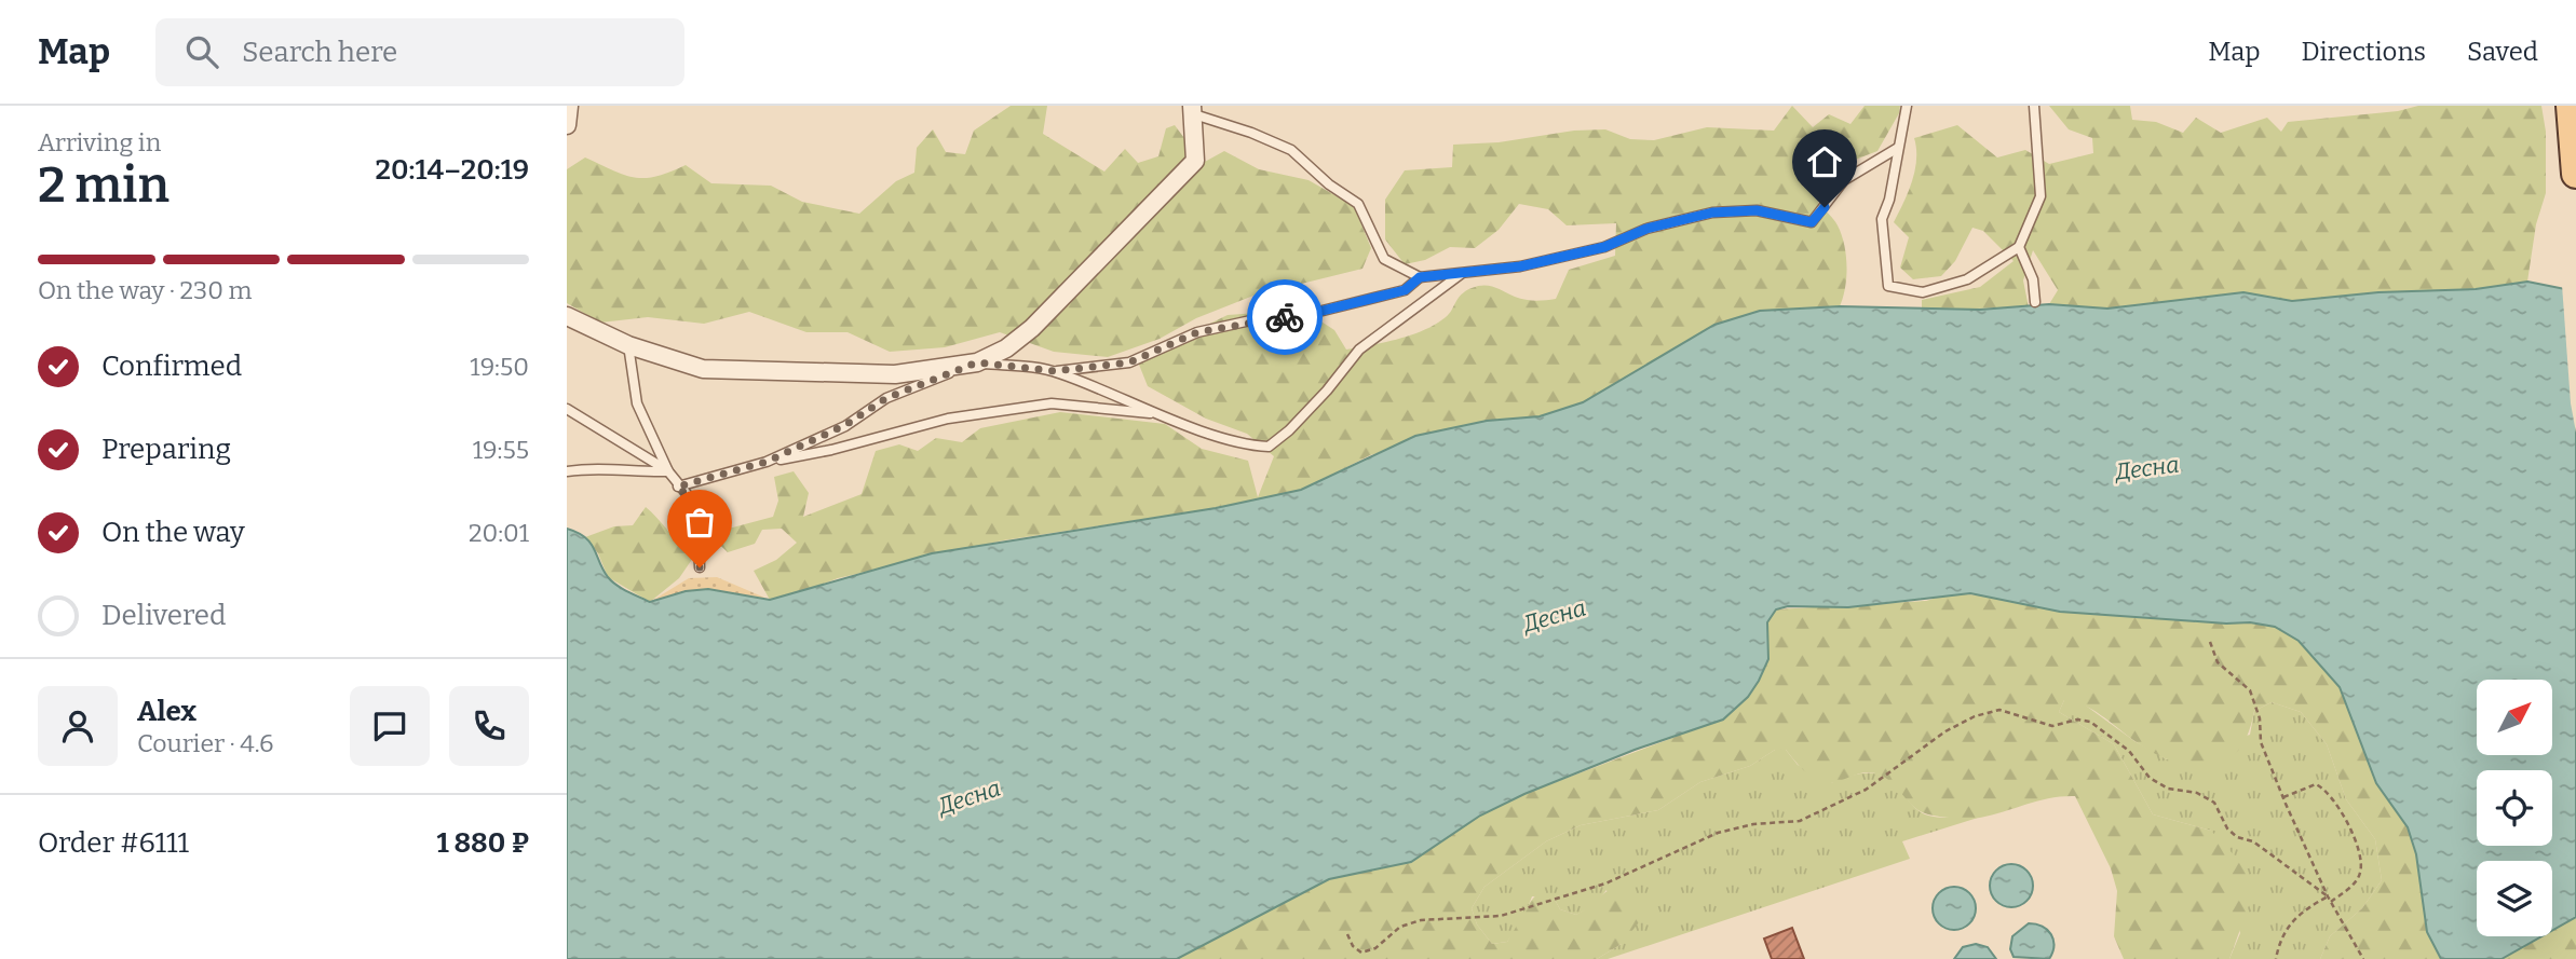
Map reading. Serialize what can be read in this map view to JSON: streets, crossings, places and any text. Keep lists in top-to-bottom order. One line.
{"water":["Десна"],"north":"top right","page":{"header":"Map","search":"Search here","nav":["Map","Directions","Saved"],"heading":["2 min","Arriving in","20:14–20:19"],"panel":["Alex","Courier · 4.6","Order #6111","1 880 ₽"],"bar":"On the way · 230 m","list":[["Confirmed","19:50"],["Preparing","19:55"],["On the way","20:01"],"Delivered"]}}
